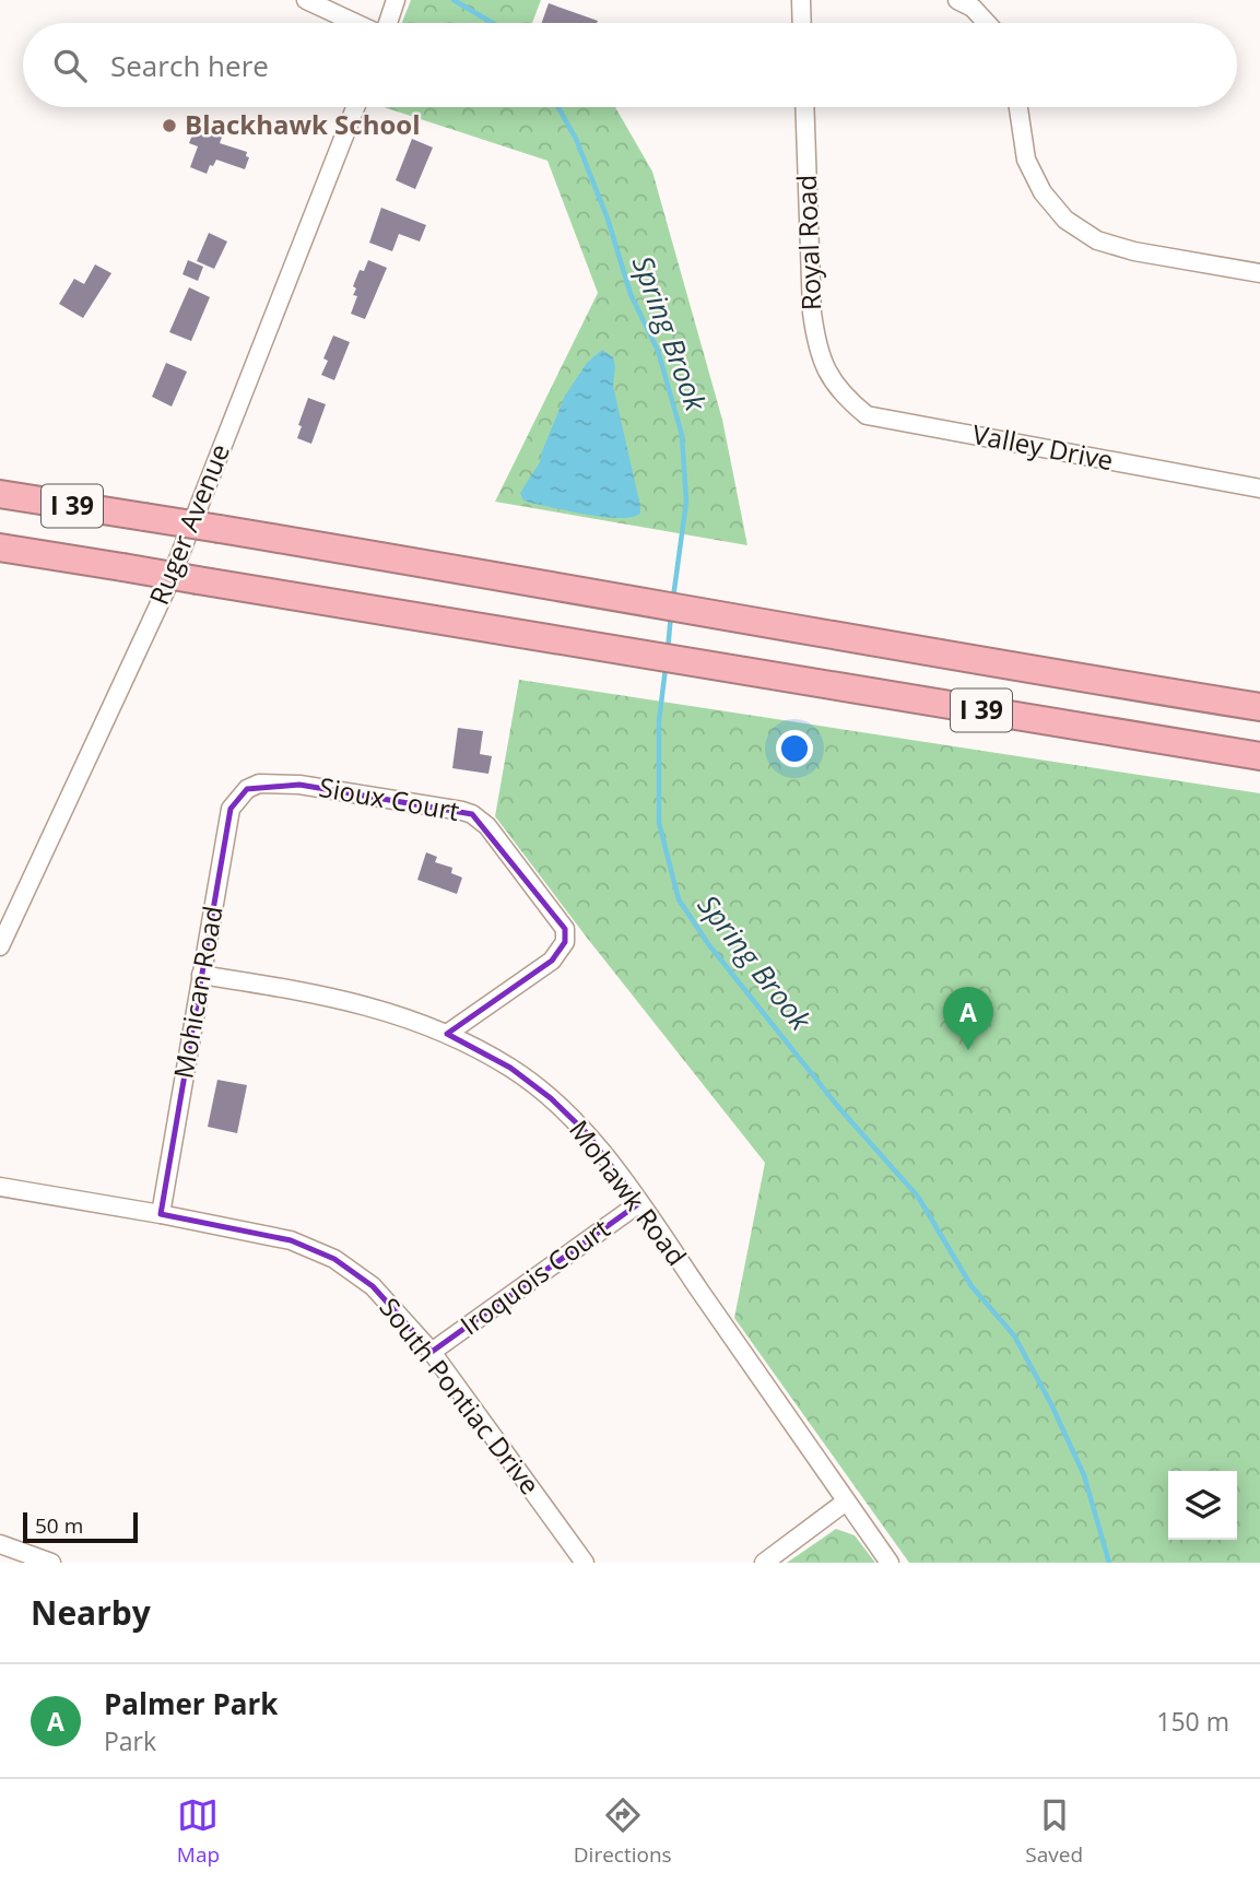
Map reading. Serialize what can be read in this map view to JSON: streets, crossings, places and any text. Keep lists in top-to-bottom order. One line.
{"streets":{"highway":["I 39"],"street":["Royal Road","Valley Drive","Ruger Avenue","Sioux Court","Mohican Road","Mohawk Road","Iroquois Court","South Pontiac Drive"]},"crossings":[["Royal Road","Valley Drive"],["Sioux Court","Mohican Road"],["Sioux Court","Mohawk Road"],["Mohican Road","Mohawk Road"],["Mohican Road","South Pontiac Drive"],["Mohawk Road","Iroquois Court"],["Iroquois Court","South Pontiac Drive"]],"water":["Spring Brook"],"places":["Blackhawk School"],"scale_bar":"50 m","page":{"search":"Search here","pins":"A","scale":"50 m","heading":"Nearby","list":[{"mark":"A","name":"Palmer Park","note":"Park","value":"150 m"}],"nav":["Map","Directions","Saved"]}}
